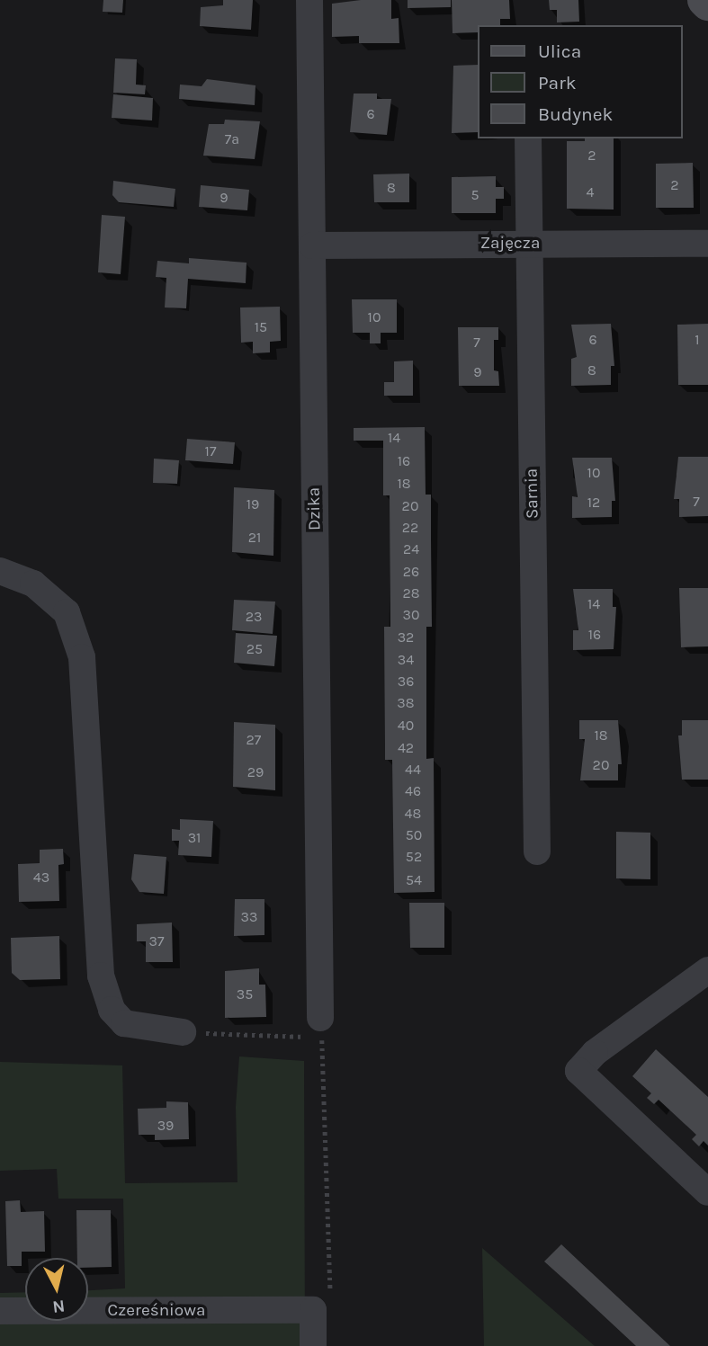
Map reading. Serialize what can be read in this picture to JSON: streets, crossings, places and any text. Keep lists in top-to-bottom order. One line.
{"streets":{"street":["Zajęcza","Sarnia","Dzika","Czereśniowa"]},"crossings":[["Zajęcza","Sarnia"],["Zajęcza","Dzika"]],"house_numbers":["6","7a","2","2","8","4","5","9","10","15","6","1","7","8","9","14","17","16","10","18","7","12","19","20","22","21","24","26","28","14","30","23","16","32","25","34","36","38","40","18","27","42","20","44","29","46","48","50","31","52","43","54","33","37","35","39"],"legend":["Ulica","Park","Budynek"],"north":"bottom"}
